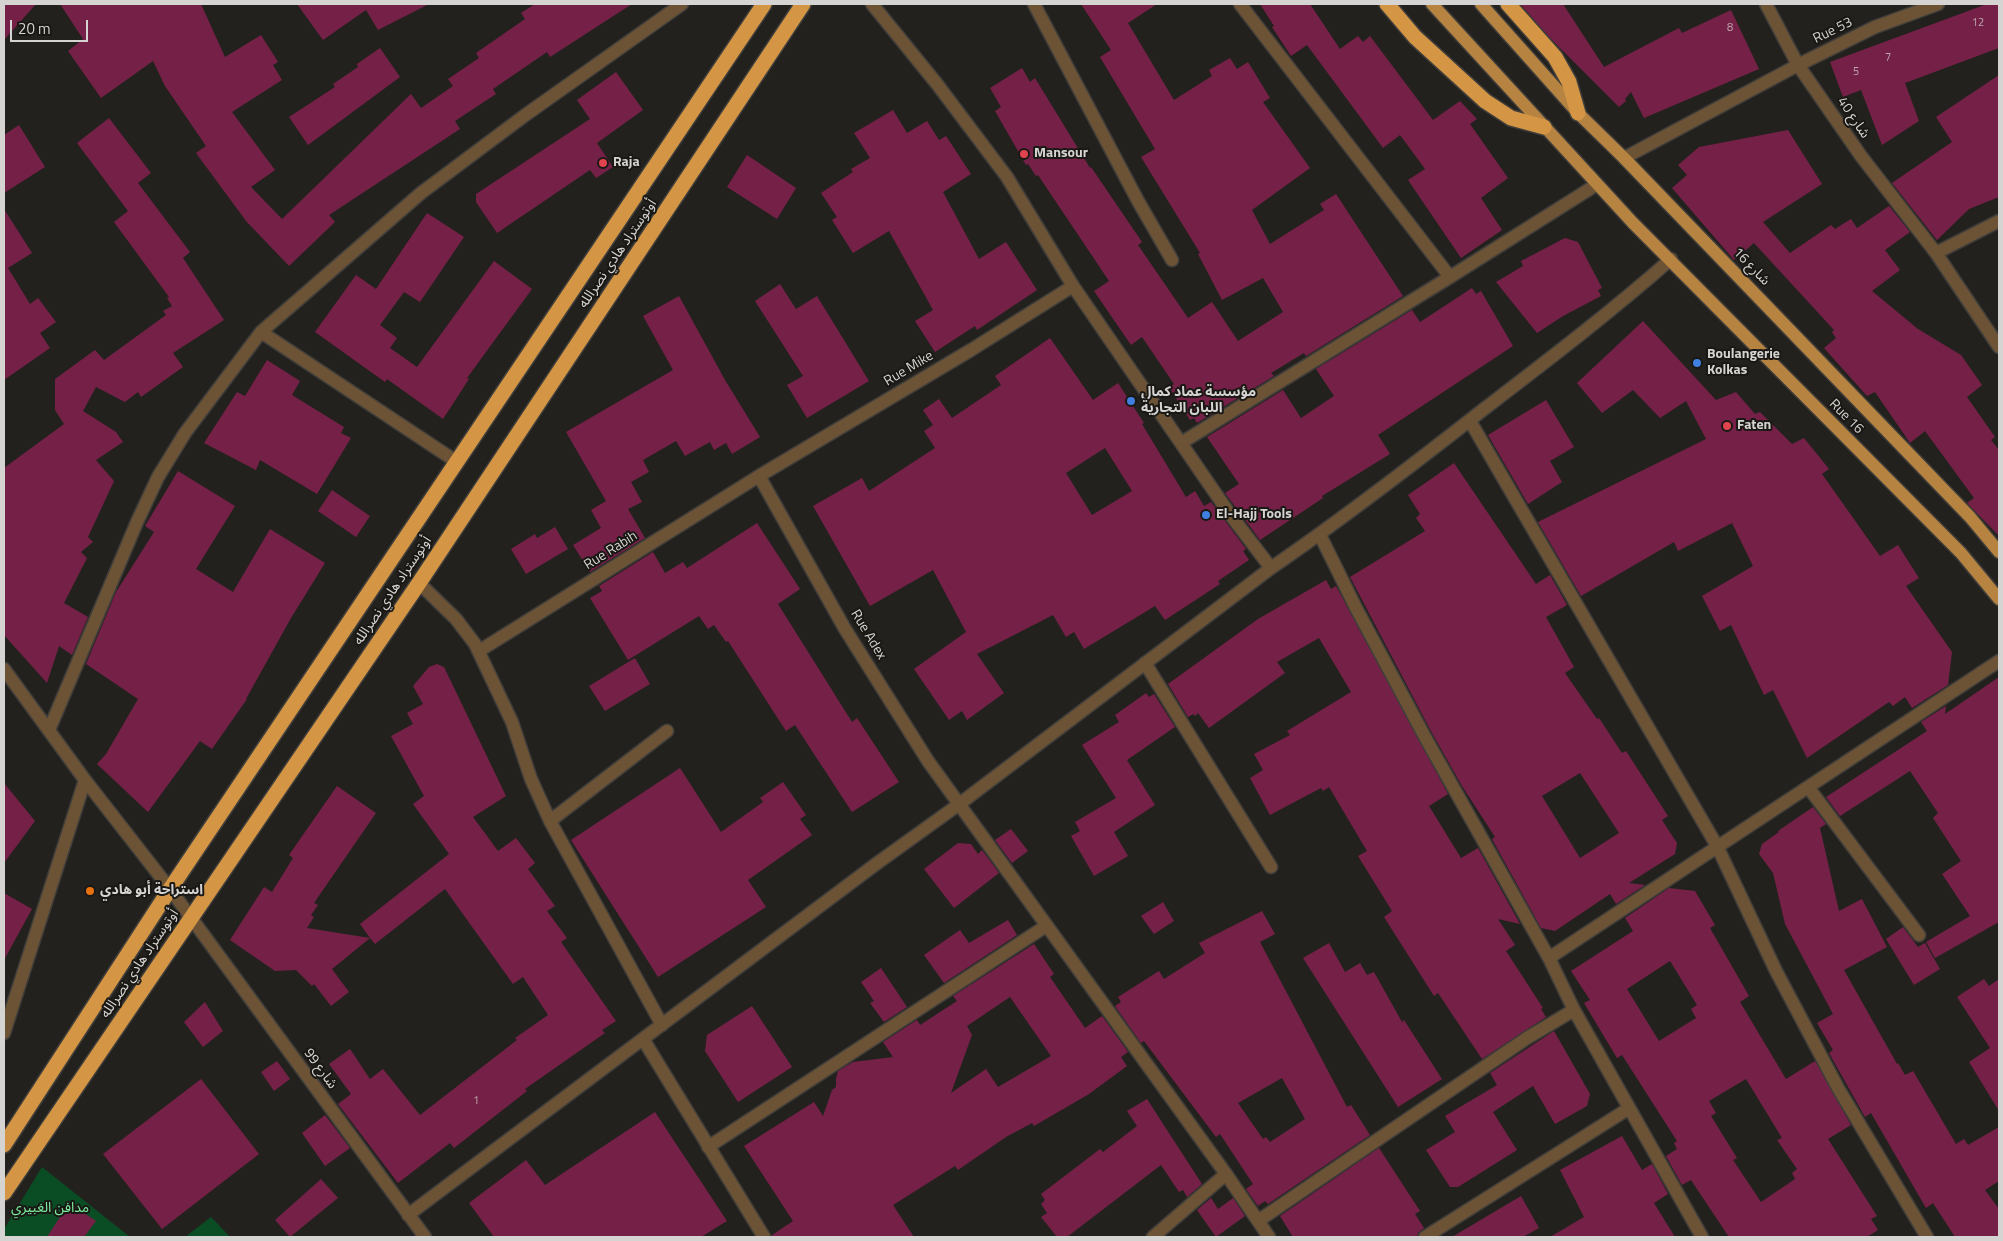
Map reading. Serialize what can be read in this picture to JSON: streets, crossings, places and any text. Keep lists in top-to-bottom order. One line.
{"streets":{"highway":["أوتوستراد هادي نصرالله"],"main road":["شارع 16","Rue 16"],"street":["Rue 53","شارع 40","Rue Mike","Rue Rabih","Rue Adex","شارع 99"]},"crossings":[["Rue 53","شارع 40"],["أوتوستراد هادي نصرالله","شارع 99"],["Rue Mike","Rue Rabih"],["Rue Mike","Rue Adex"],["Rue Rabih","Rue Adex"]],"parks":["مدافن الغبيري"],"places":["Mansour","Raja","Boulangerie Kolkas","مؤسسة عماد كمال اللبان التجارية","Faten","El-Hajj Tools","استراحة أبو هادي"],"house_numbers":["12","8","7","5","1"],"scale_bar":"20 m"}
